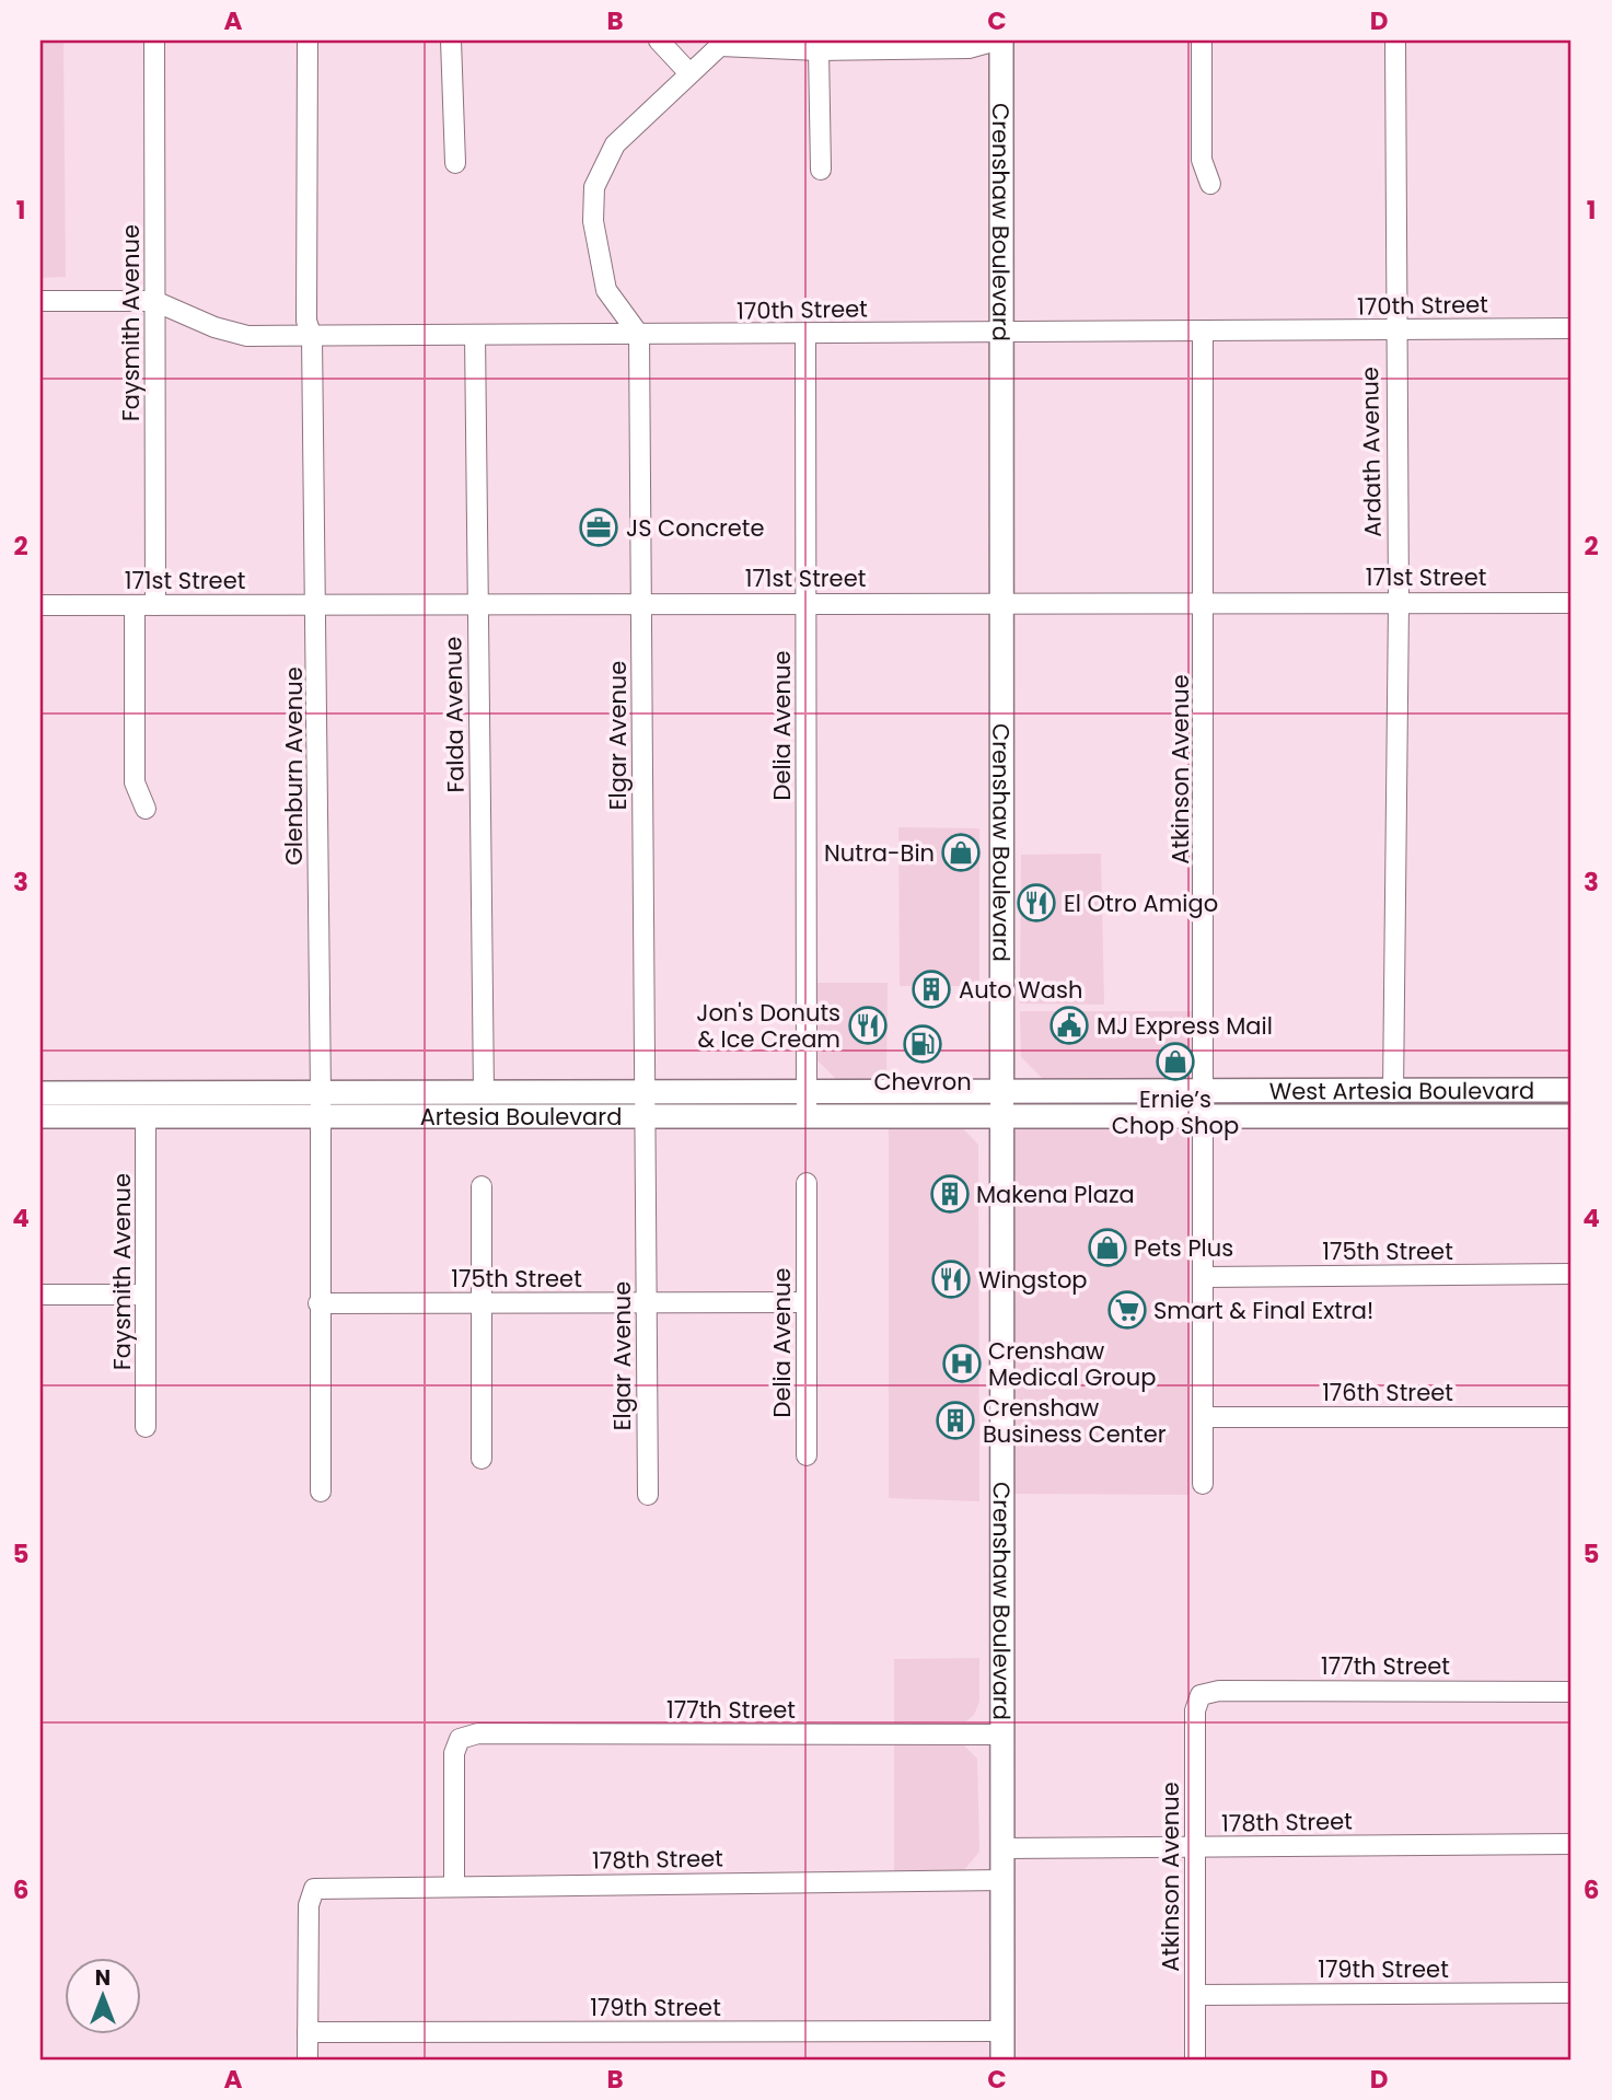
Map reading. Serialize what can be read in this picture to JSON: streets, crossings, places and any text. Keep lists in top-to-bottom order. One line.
{"streets":{"main road":["Crenshaw Boulevard","West Artesia Boulevard","Artesia Boulevard"],"street":["170th Street","Faysmith Avenue","Ardath Avenue","171st Street","Falda Avenue","Delia Avenue","Elgar Avenue","Glenburn Avenue","Atkinson Avenue","175th Street","176th Street","177th Street","178th Street","179th Street"]},"crossings":[["Crenshaw Boulevard","170th Street"],["Crenshaw Boulevard","171st Street"],["Crenshaw Boulevard","West Artesia Boulevard"],["Crenshaw Boulevard","Artesia Boulevard"],["Crenshaw Boulevard","177th Street"],["Crenshaw Boulevard","178th Street"],["Crenshaw Boulevard","179th Street"],["170th Street","Faysmith Avenue"],["170th Street","Ardath Avenue"],["170th Street","Falda Avenue"],["170th Street","Delia Avenue"],["170th Street","Elgar Avenue"],["170th Street","Glenburn Avenue"],["170th Street","Atkinson Avenue"],["Faysmith Avenue","171st Street"],["Faysmith Avenue","Artesia Boulevard"],["Ardath Avenue","171st Street"],["Ardath Avenue","West Artesia Boulevard"],["171st Street","Falda Avenue"],["171st Street","Delia Avenue"],["171st Street","Elgar Avenue"],["171st Street","Glenburn Avenue"],["171st Street","Atkinson Avenue"],["Falda Avenue","Artesia Boulevard"],["Delia Avenue","Artesia Boulevard"],["Delia Avenue","175th Street"],["Elgar Avenue","Artesia Boulevard"],["Elgar Avenue","175th Street"],["Glenburn Avenue","Artesia Boulevard"],["Glenburn Avenue","175th Street"],["Atkinson Avenue","West Artesia Boulevard"],["Atkinson Avenue","175th Street"],["Atkinson Avenue","176th Street"],["Atkinson Avenue","177th Street"],["Atkinson Avenue","178th Street"],["Atkinson Avenue","179th Street"],["West Artesia Boulevard","Artesia Boulevard"],["177th Street","178th Street"],["178th Street","179th Street"]],"places":{"office":["JS Concrete"],"shop":["Nutra-Bin","Ernie’s Chop Shop","Pets Plus"],"restaurant":["El Otro Amigo","Jon's Donuts & Ice Cream","Wingstop"],"building":["Auto Wash","Makena Plaza","Crenshaw Business Center"],"public building":["MJ Express Mail"],"fuel station":["Chevron"],"supermarket":["Smart & Final Extra!"],"hospital":["Crenshaw Medical Group"]},"north":"top","grid":{"columns":["A","B","C","D"],"rows":["1","2","3","4","5","6"]}}
